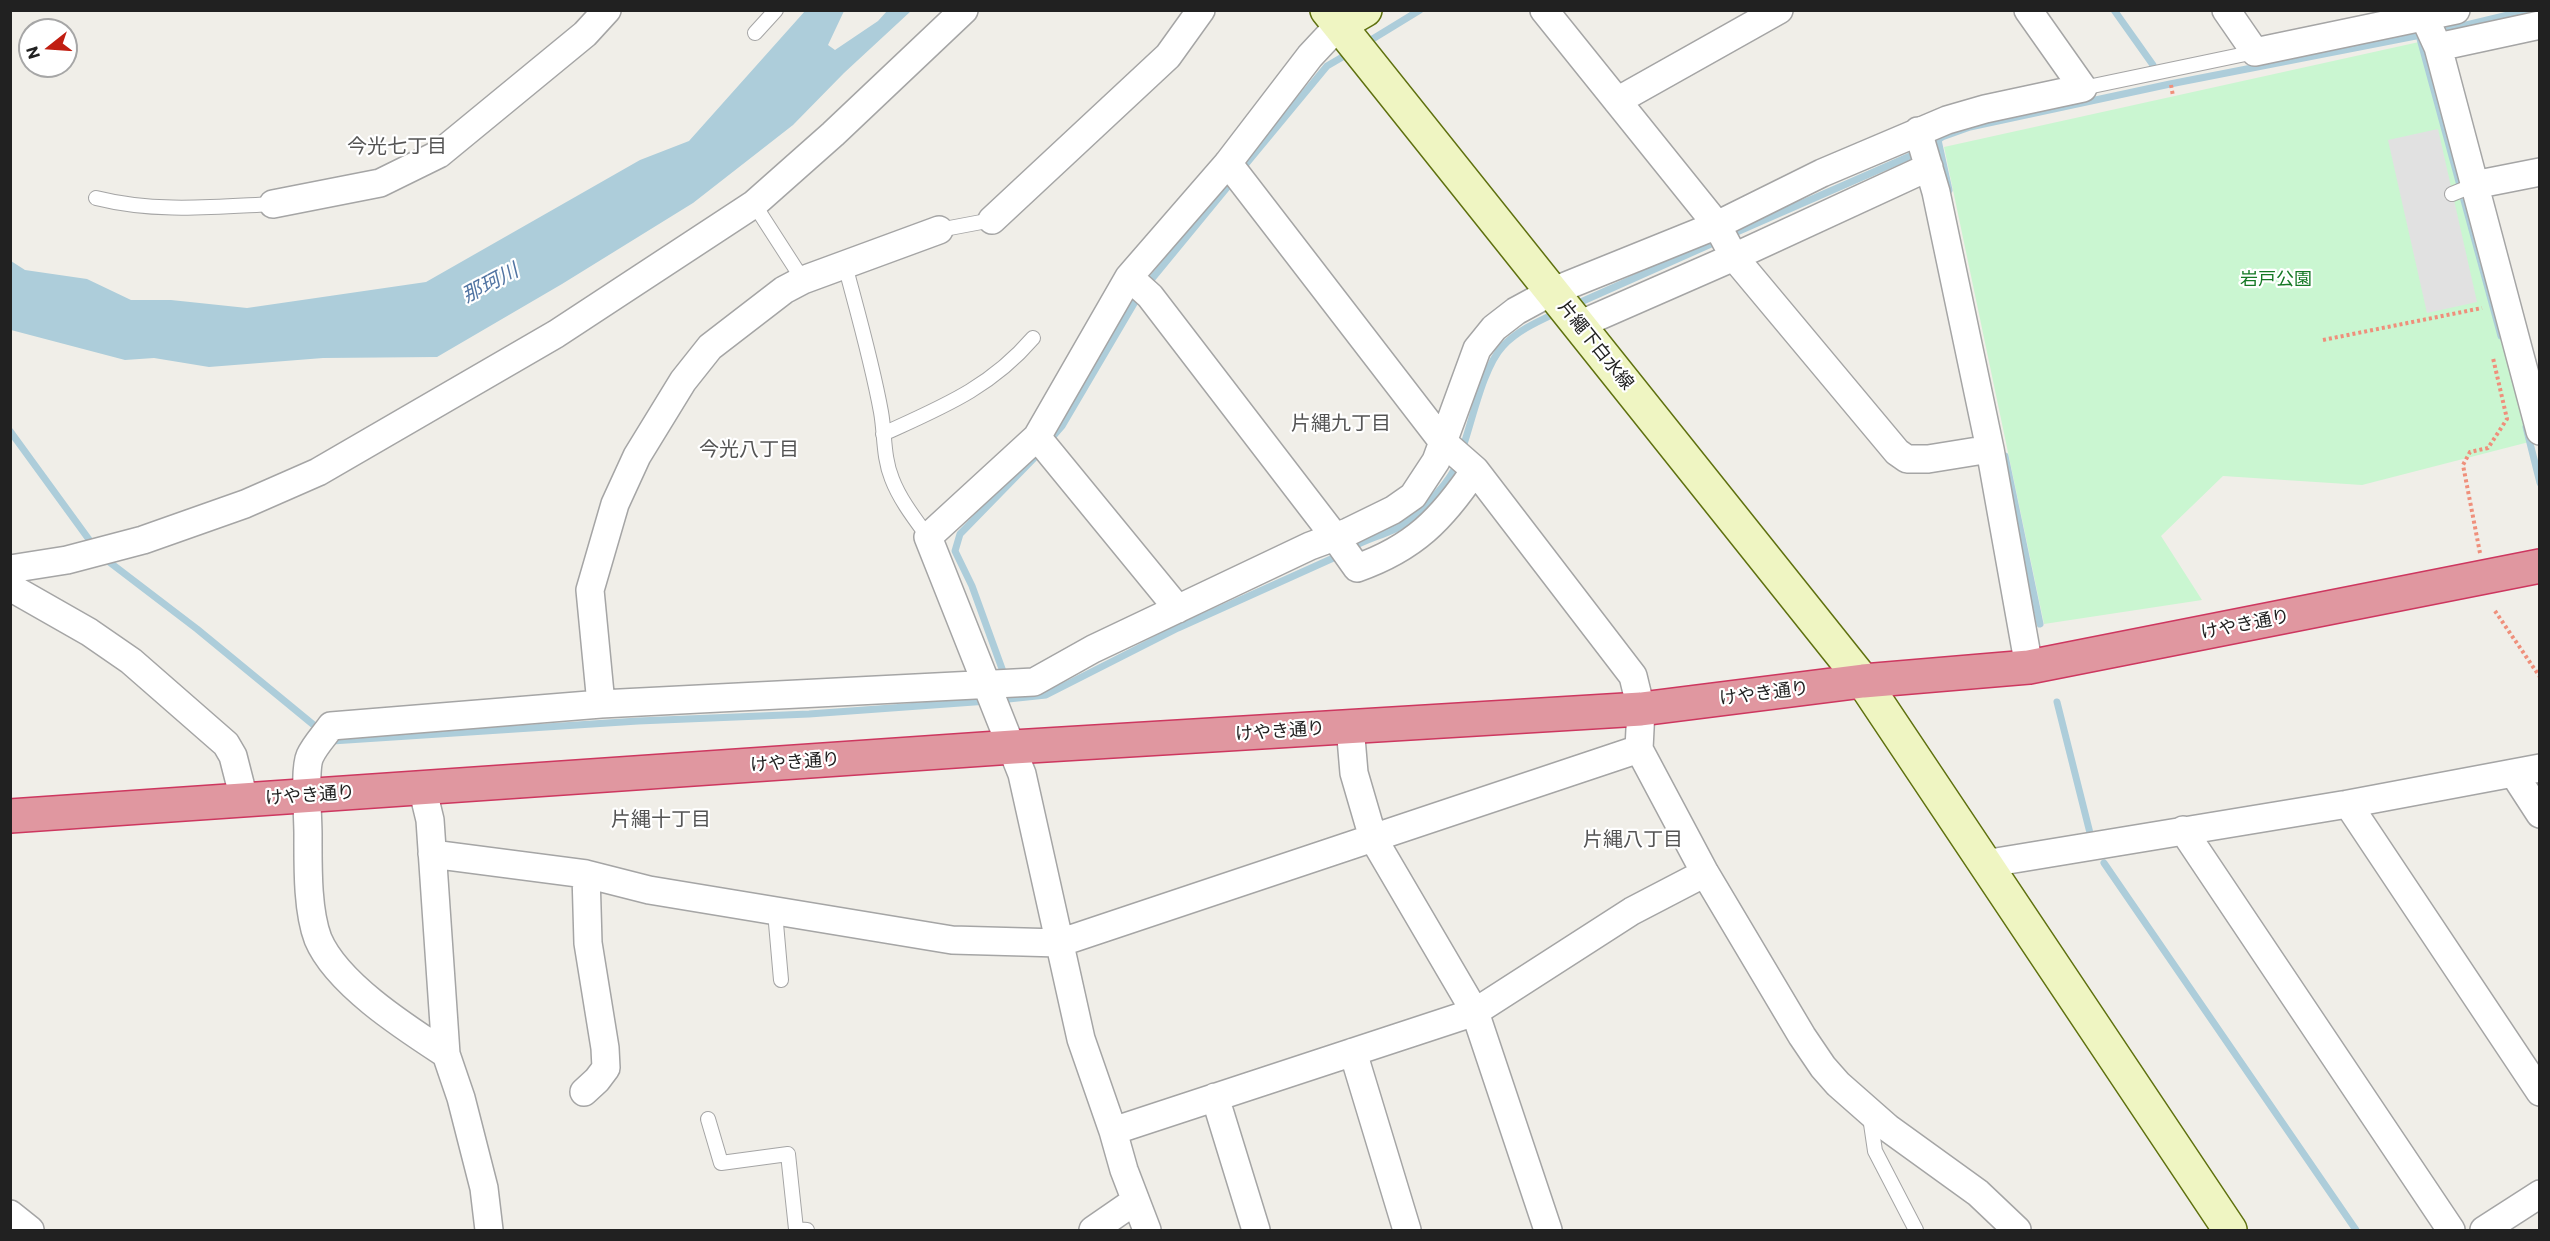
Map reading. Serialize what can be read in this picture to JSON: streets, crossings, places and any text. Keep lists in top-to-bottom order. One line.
{"streets":{"highway":["けやき通り"],"main road":["片繩下白水線"]},"crossings":[["片繩下白水線","けやき通り"]],"districts":["今光七丁目","片縄九丁目","今光八丁目","片縄十丁目","片縄八丁目"],"water":["那珂川"],"parks":["岩戸公園"],"north":"left"}
